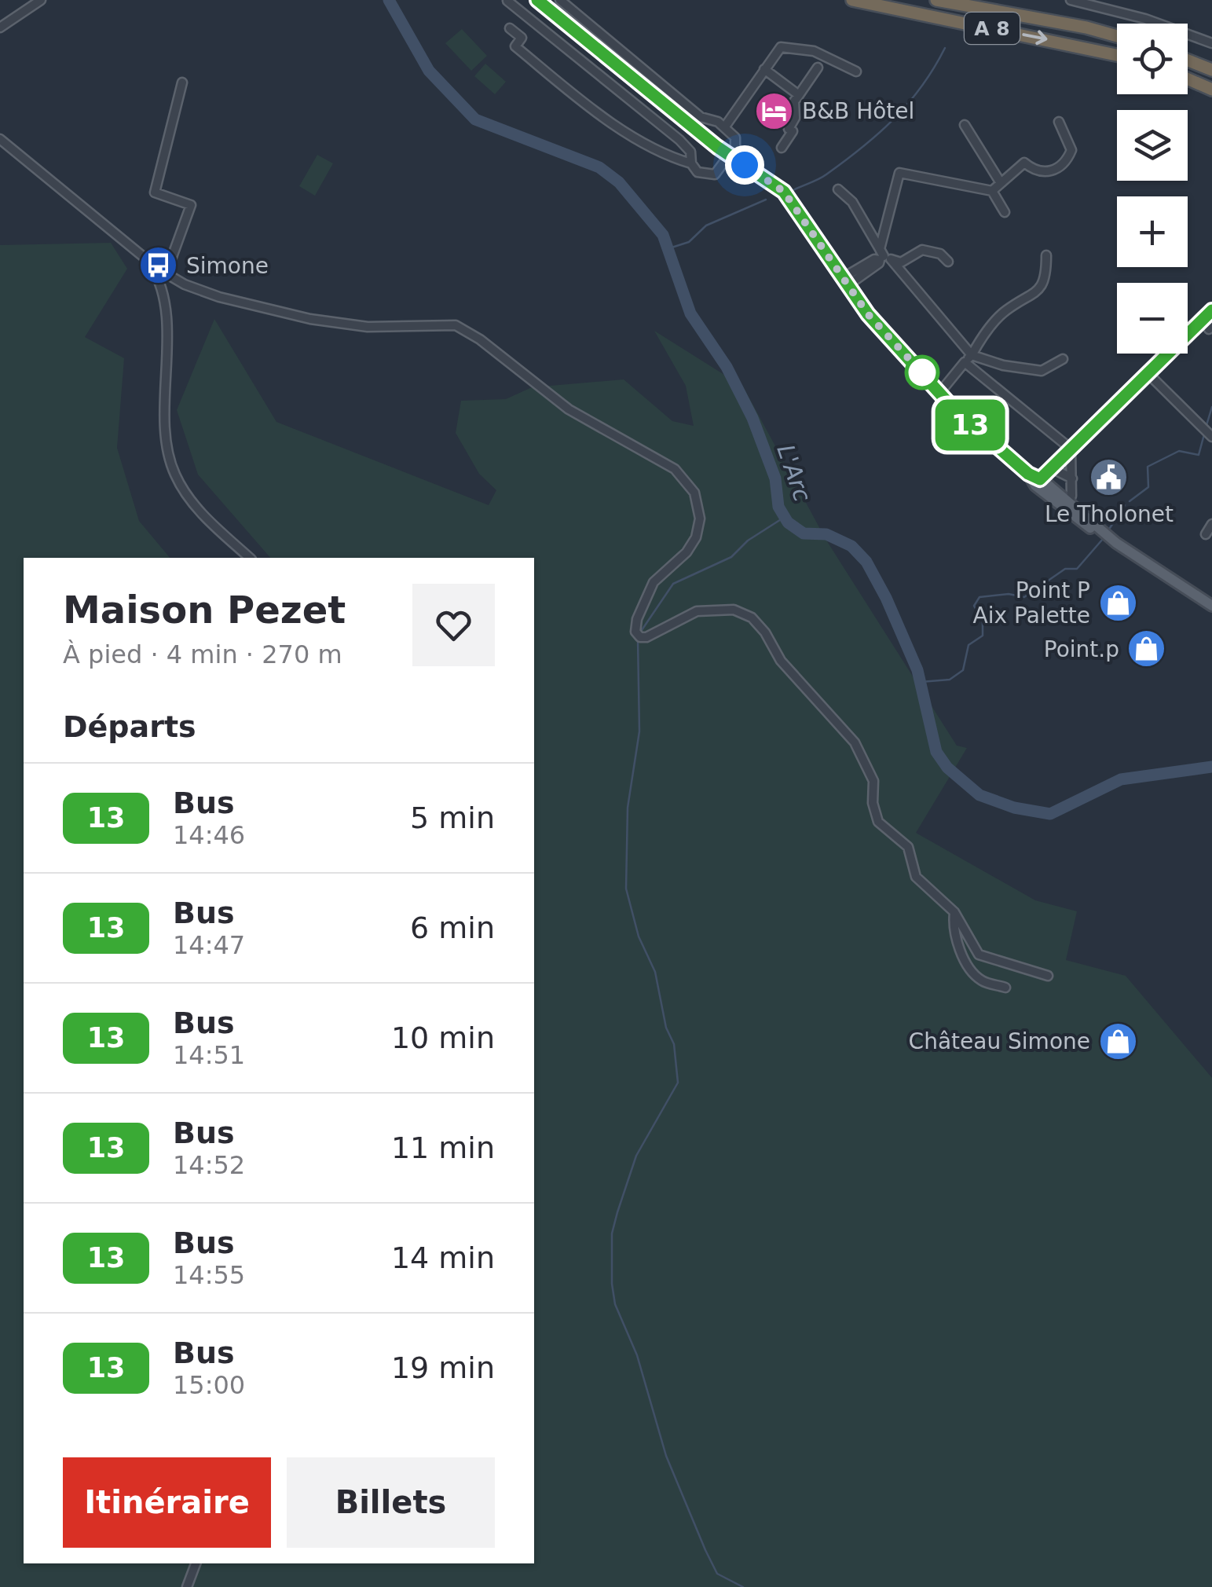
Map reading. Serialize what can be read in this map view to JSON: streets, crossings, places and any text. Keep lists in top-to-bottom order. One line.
{"streets":{"highway":["A 8"]},"water":["L'Arc"],"places":{"hotel":["B&B Hôtel"],"bus stop":["Simone"],"public building":["Le Tholonet"],"shop":["Point P Aix Palette","Point.p","Château Simone"]},"lines":["bus line 13"],"page":{"on_map":"13","map_buttons":["+","−"],"heading":[["Maison Pezet","À pied · 4 min · 270 m"],"Départs"],"list":[{"mark":"13","name":"Bus","note":"14:46","value":"5 min"},{"mark":"13","name":"Bus","note":"14:47","value":"6 min"},{"mark":"13","name":"Bus","note":"14:51","value":"10 min"},{"mark":"13","name":"Bus","note":"14:52","value":"11 min"},{"mark":"13","name":"Bus","note":"14:55","value":"14 min"},{"mark":"13","name":"Bus","note":"15:00","value":"19 min"}],"buttons":["Itinéraire","Billets"]}}
